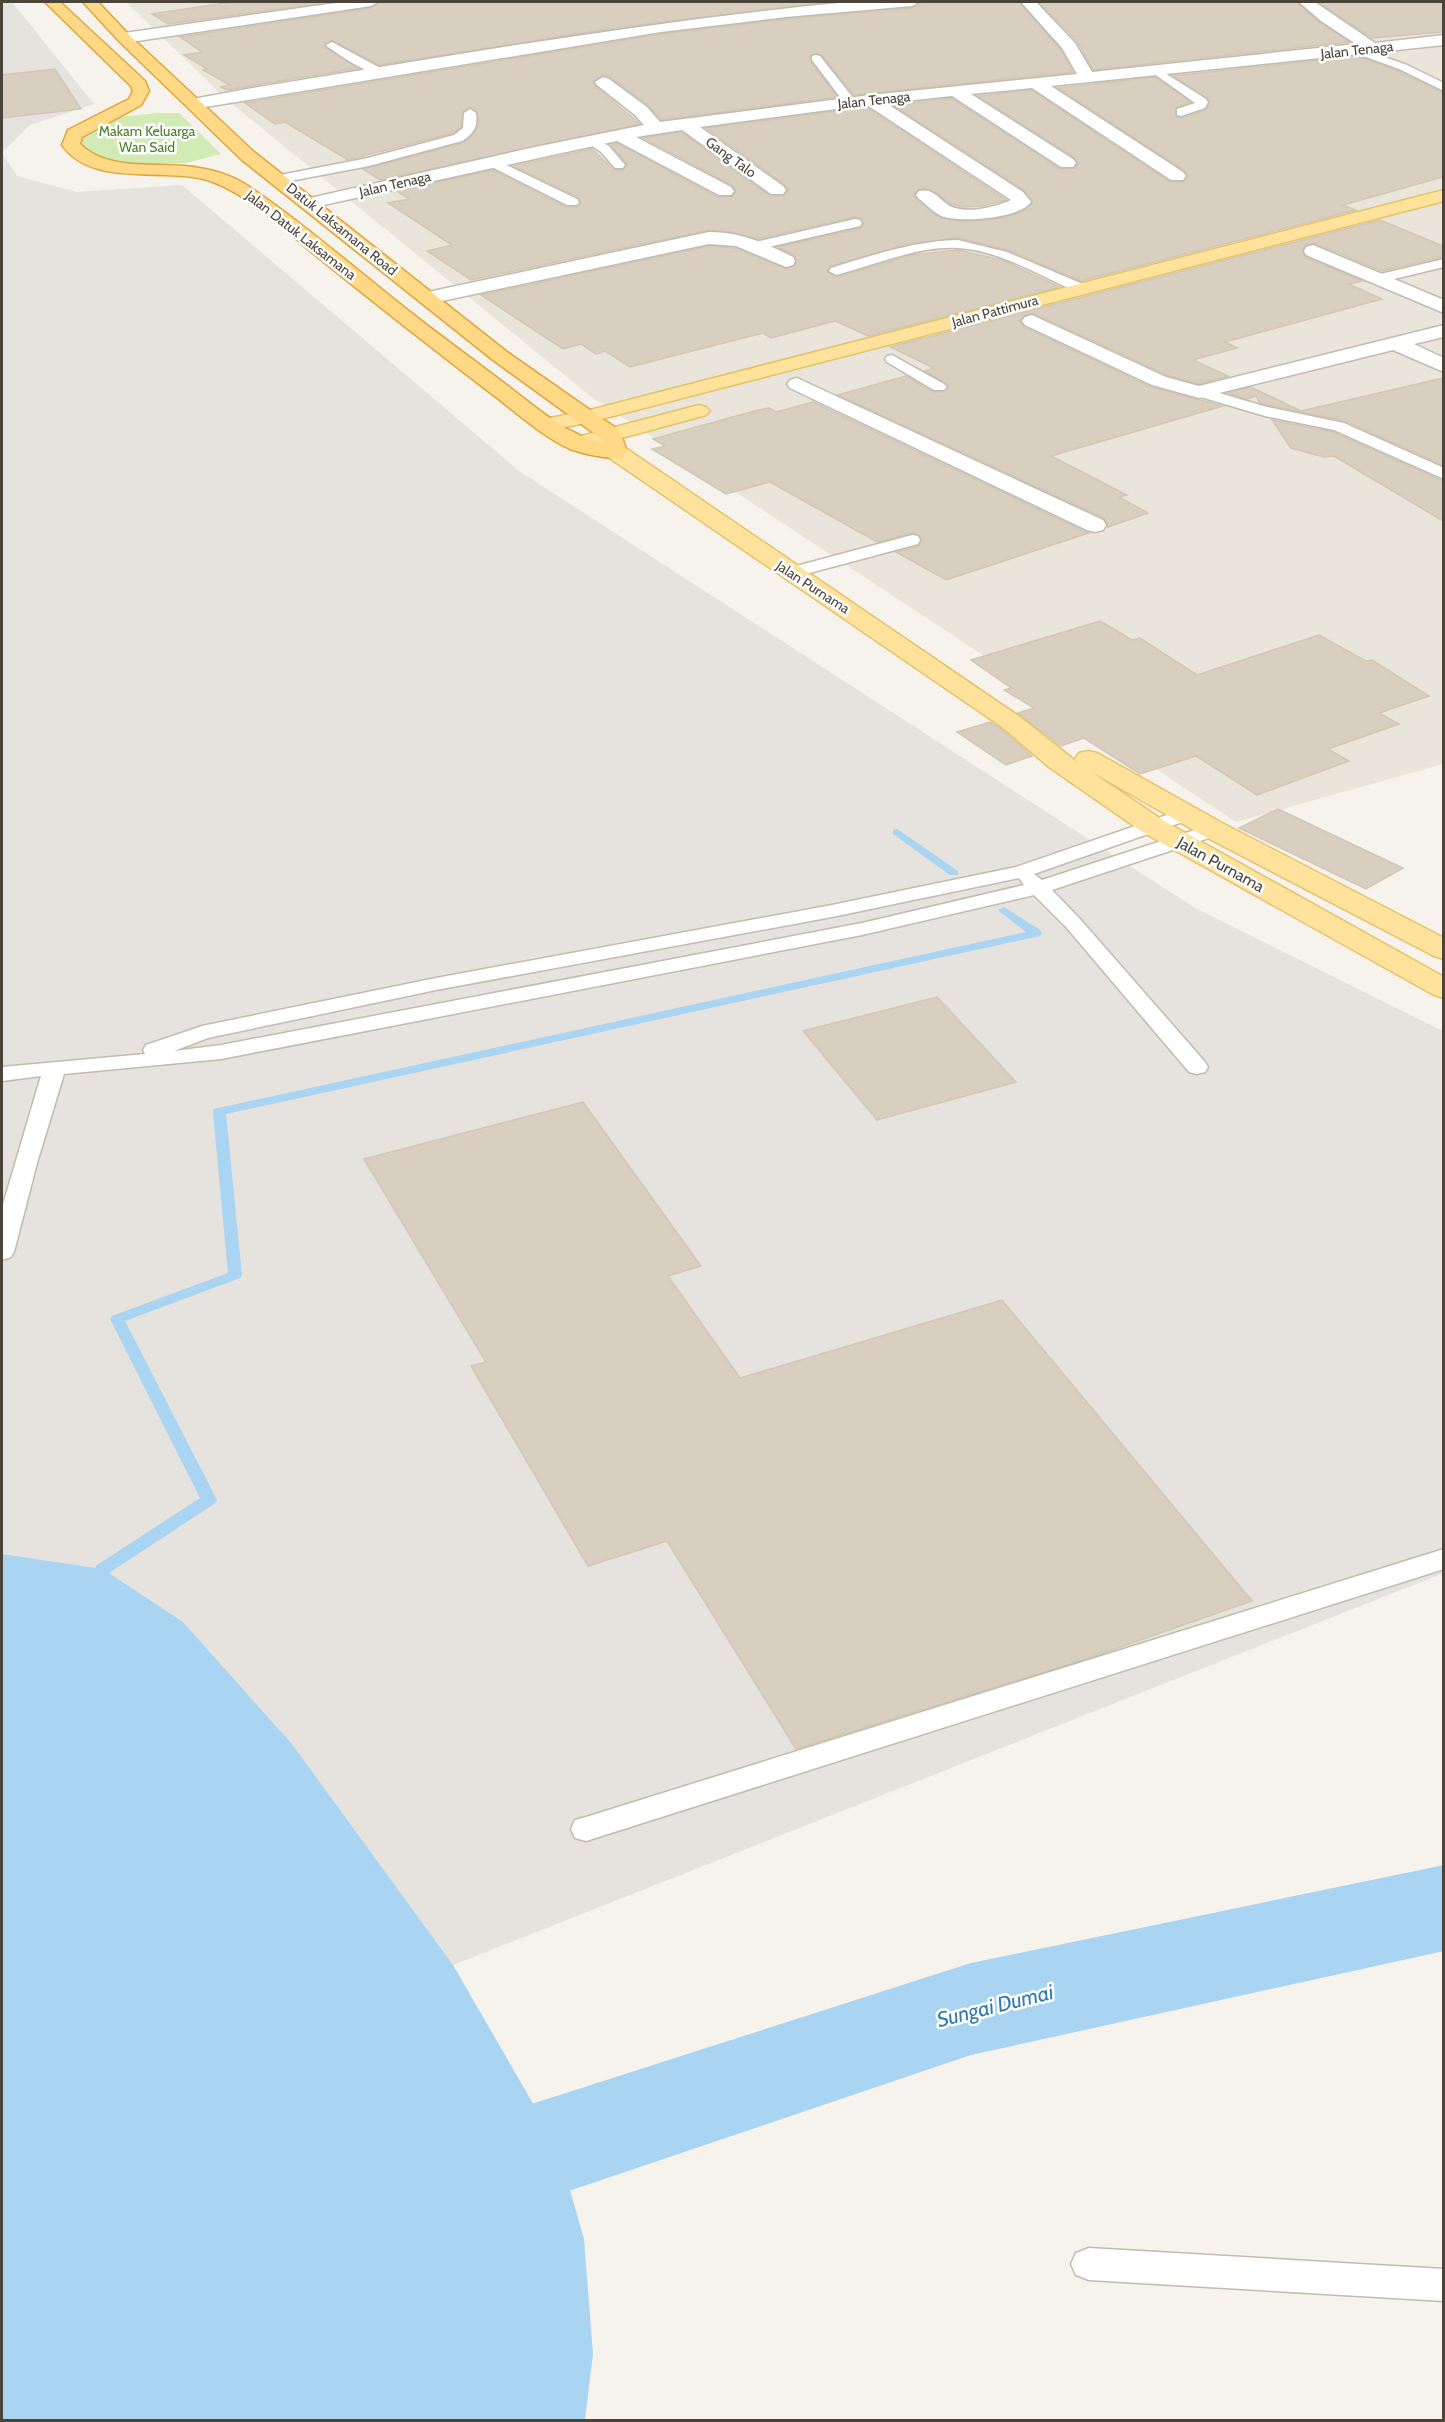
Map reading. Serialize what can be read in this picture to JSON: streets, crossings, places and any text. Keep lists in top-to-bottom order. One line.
{"streets":{"highway":["Datuk Laksamana Road","Jalan Datuk Laksamana"],"main road":["Jalan Pattimura","Jalan Purnama"],"street":["Jalan Tenaga","Gang Talo"]},"crossings":[["Jalan Tenaga","Gang Talo"],["Jalan Tenaga","Datuk Laksamana Road"],["Datuk Laksamana Road","Jalan Datuk Laksamana"],["Datuk Laksamana Road","Jalan Pattimura"],["Datuk Laksamana Road","Jalan Purnama"],["Jalan Datuk Laksamana","Jalan Pattimura"],["Jalan Datuk Laksamana","Jalan Purnama"]],"water":["Sungai Dumai"],"parks":["Makam Keluarga Wan Said"]}
